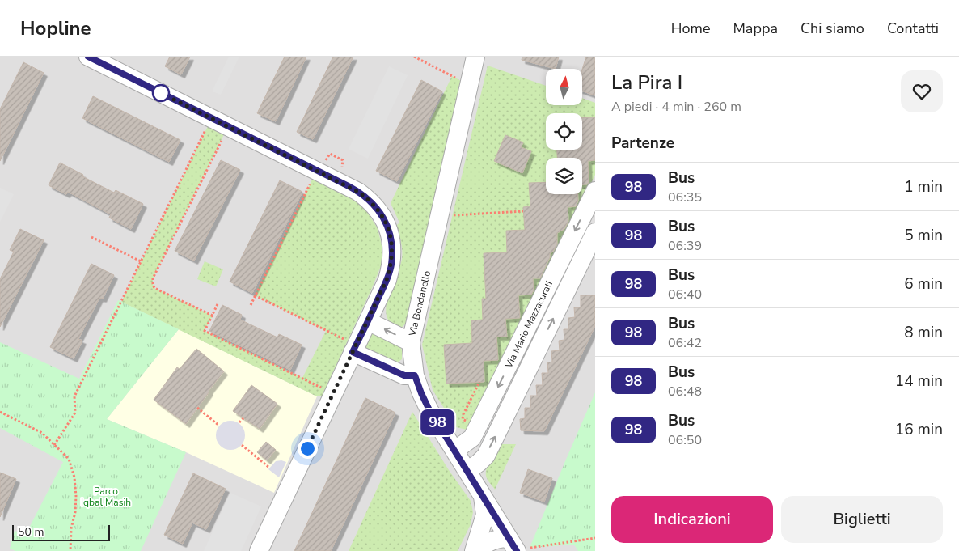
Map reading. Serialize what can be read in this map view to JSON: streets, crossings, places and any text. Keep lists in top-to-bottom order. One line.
{"streets":{"street":["Via Bondanello","Via Mario Mazzacurati"]},"crossings":[["Via Bondanello","Via Mario Mazzacurati"]],"parks":["Parco Iqbal Masih"],"lines":["bus line 98"],"scale_bar":"50 m","north":"top","page":{"header":"Hopline","nav":["Home","Mappa","Chi siamo","Contatti"],"on_map":"98","heading":[["La Pira I","A piedi · 4 min · 260 m"],"Partenze"],"list":[{"mark":"98","name":"Bus","note":"06:35","value":"1 min"},{"mark":"98","name":"Bus","note":"06:39","value":"5 min"},{"mark":"98","name":"Bus","note":"06:40","value":"6 min"},{"mark":"98","name":"Bus","note":"06:42","value":"8 min"},{"mark":"98","name":"Bus","note":"06:48","value":"14 min"},{"mark":"98","name":"Bus","note":"06:50","value":"16 min"}],"buttons":["Indicazioni","Biglietti"],"scale":"50 m"}}
